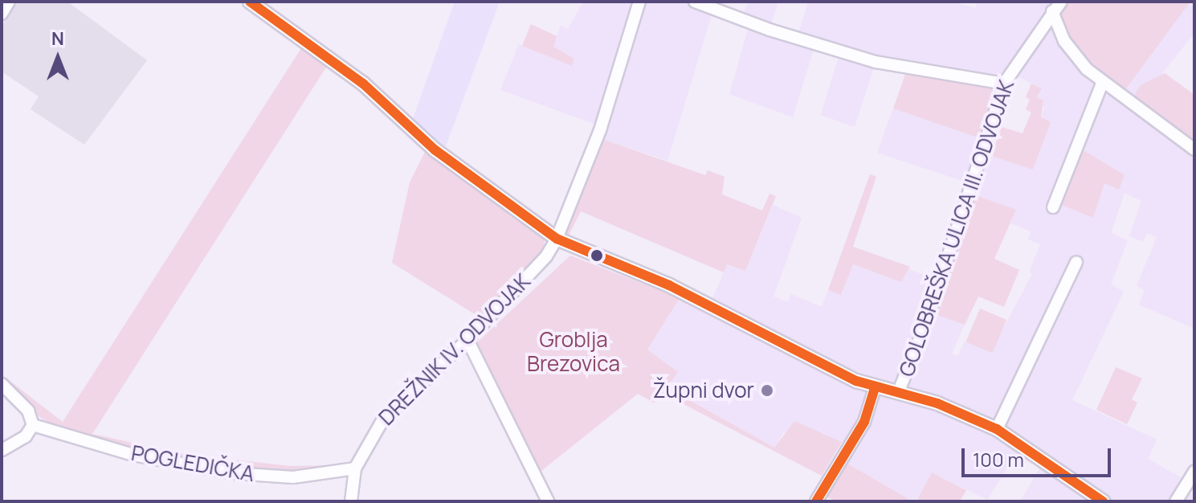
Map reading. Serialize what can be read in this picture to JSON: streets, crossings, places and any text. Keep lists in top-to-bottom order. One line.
{"streets":{"street":["GOLOBREŠKA ULICA III. ODVOJAK","DREŽNIK IV. ODVOJAK","POGLEDIČKA"]},"crossings":[["DREŽNIK IV. ODVOJAK","POGLEDIČKA"]],"parks":["Groblja Brezovica"],"places":["Župni dvor"],"scale_bar":"100 m","north":"top"}
